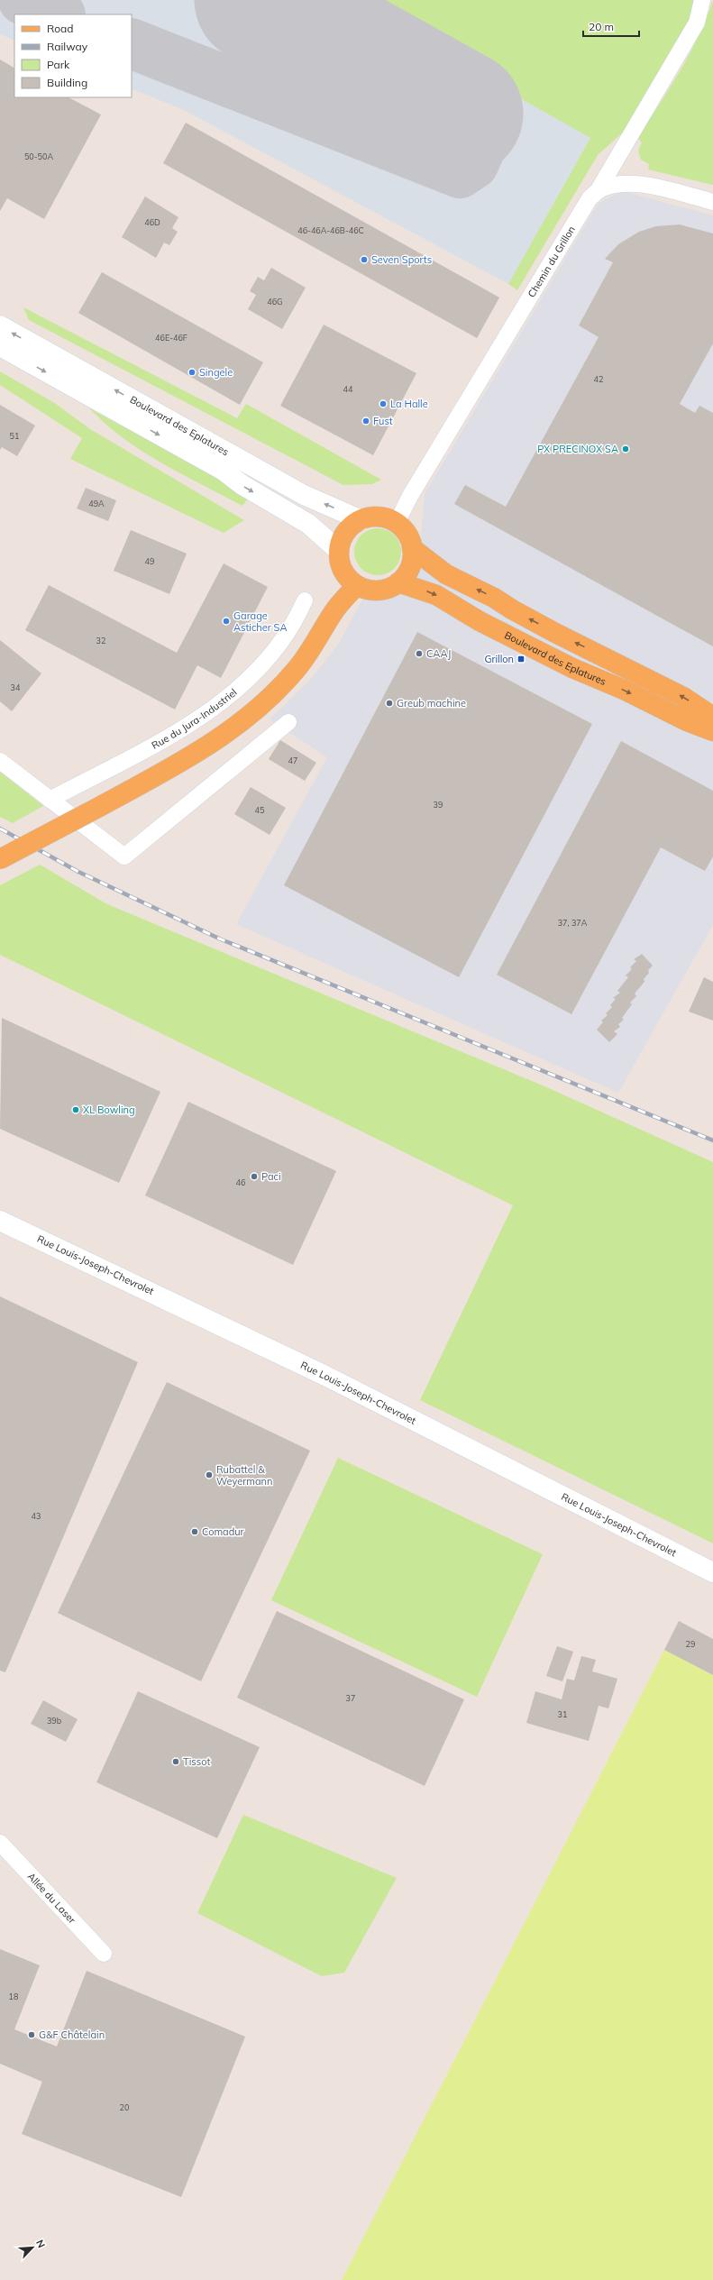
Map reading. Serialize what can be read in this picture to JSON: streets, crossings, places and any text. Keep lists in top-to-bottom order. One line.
{"streets":{"main road":["Boulevard des Eplatures","Rue Louis-Joseph-Chevrolet"],"street":["Chemin du Grillon","Rue du Jura-Industriel","Allée du Laser"]},"crossings":[["Chemin du Grillon","Boulevard des Eplatures"]],"places":{"other":["Seven Sports","Singele","La Halle","Fust","PX PRECINOX SA","Garage Asticher SA","CAAJ","Greub machine","XL Bowling","Paci","Rubattel & Weyermann","Comadur","Tissot","G&F Châtelain"],"transit":["Grillon"]},"house_numbers":["50-50A","46D","46-46A-46B-46C","46G","46E-46F","42","44","51","49A","49","32","34","47","39","45","37, 37A","46","43","29","37","31","39b","18","20"],"legend":["Road","Railway","Park","Building"],"scale_bar":"20 m","north":"top right"}
